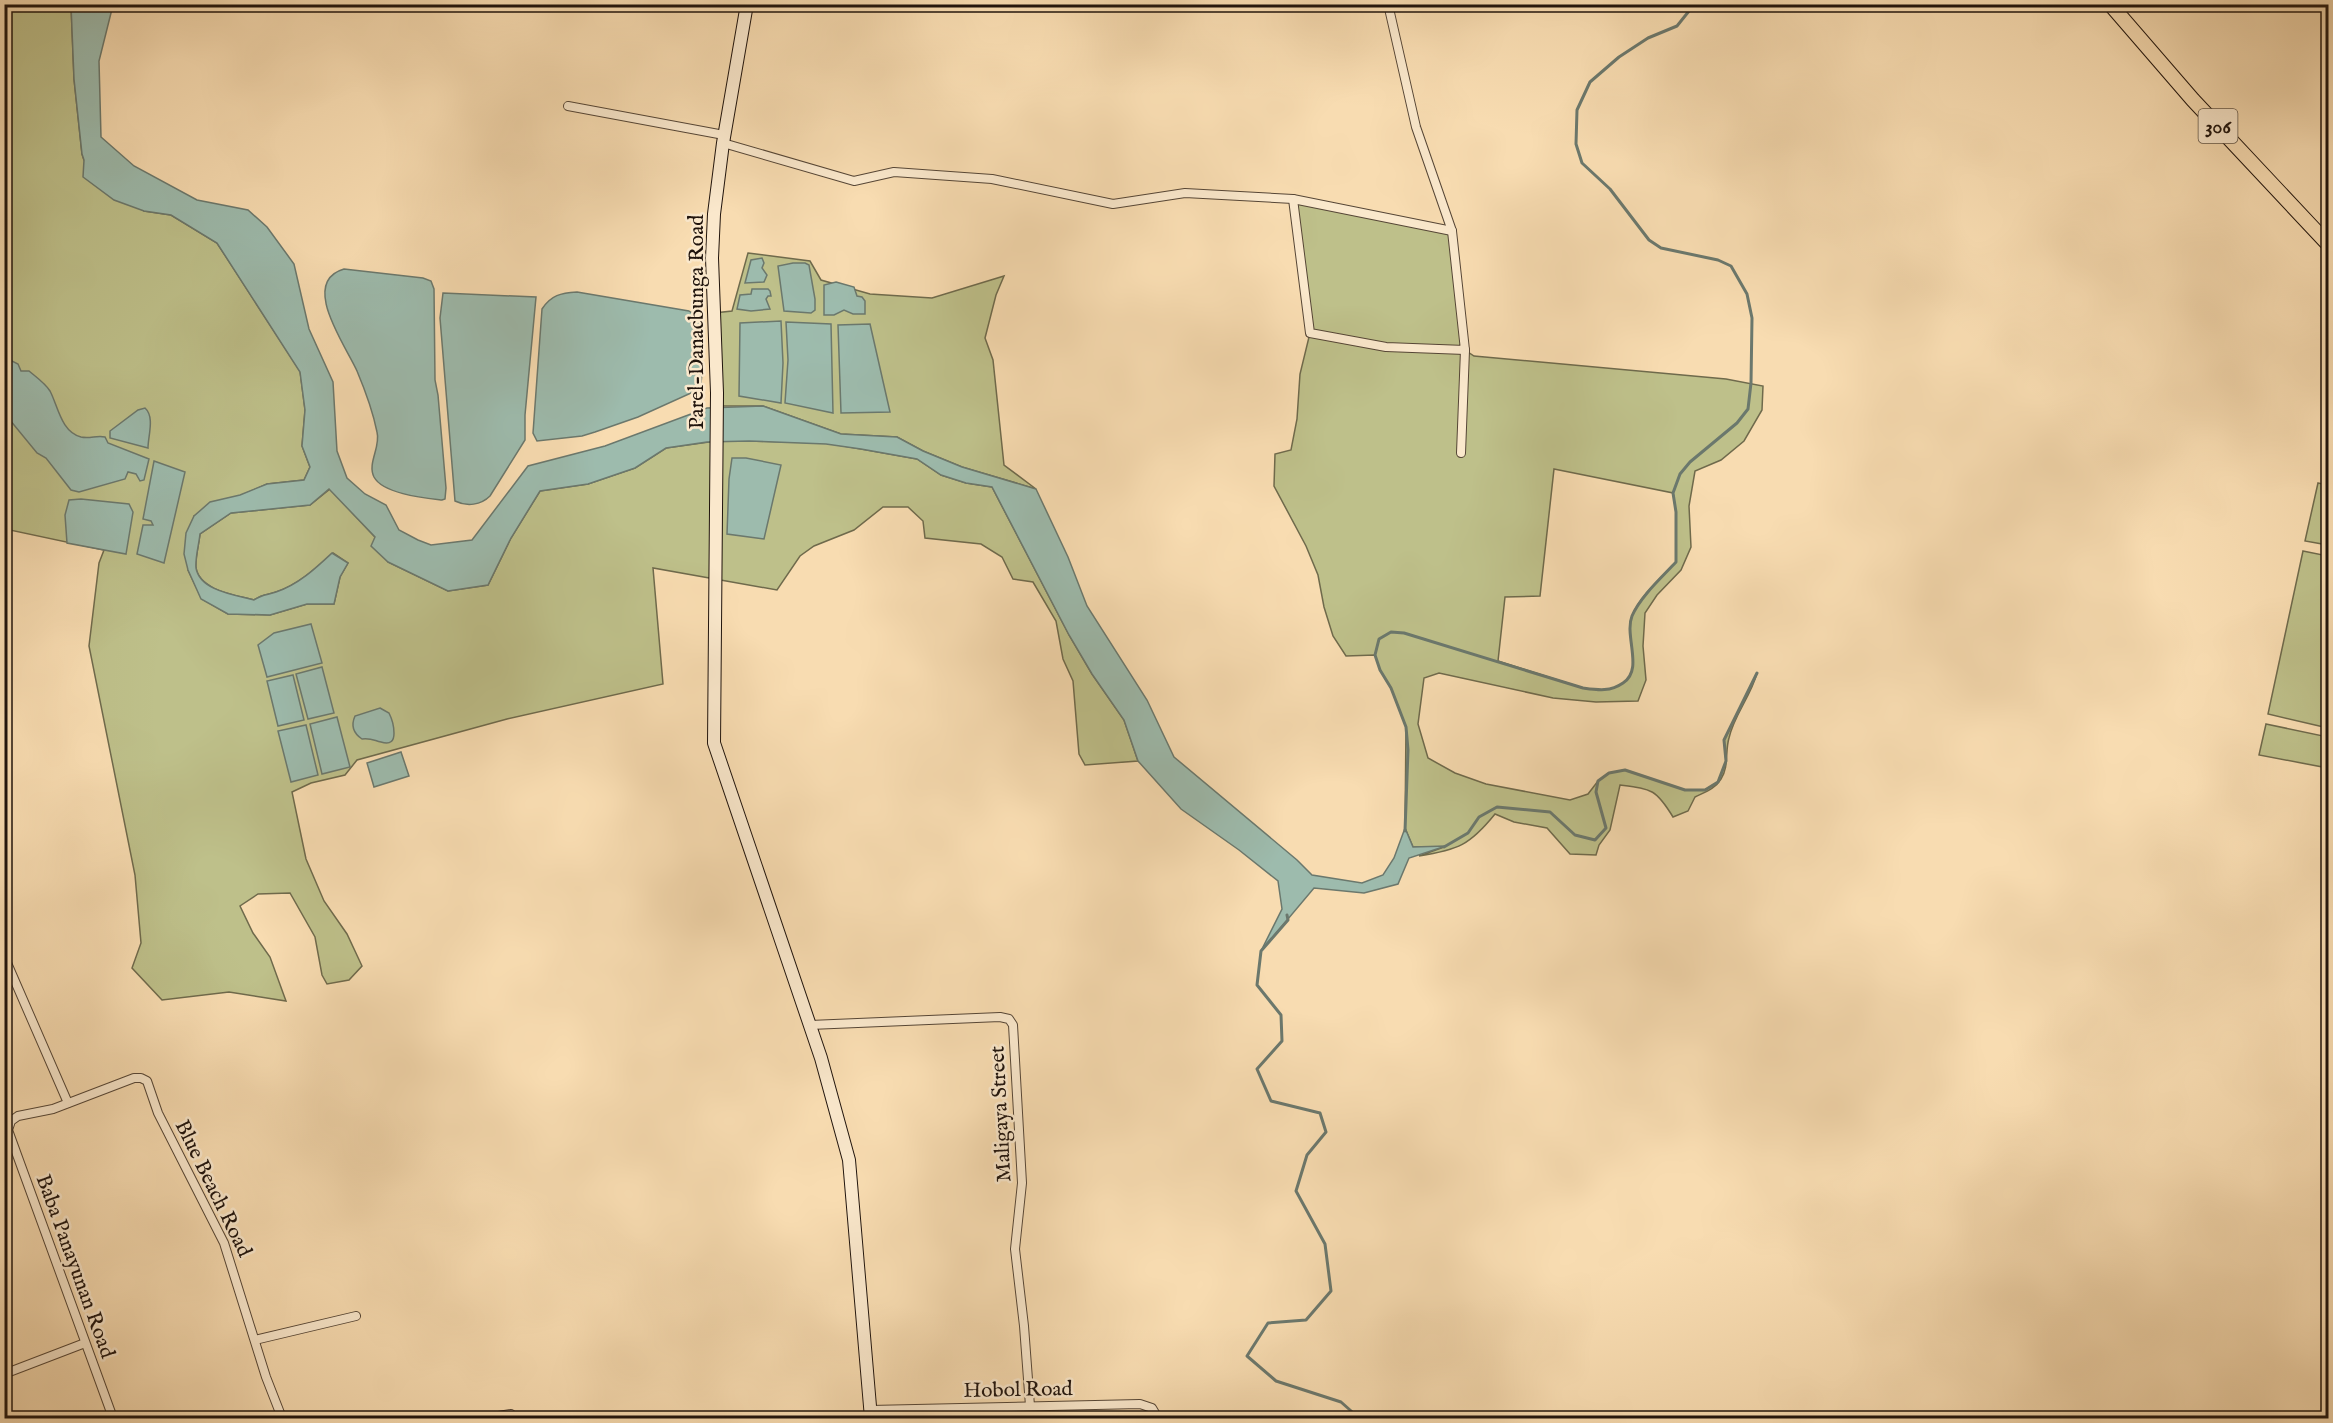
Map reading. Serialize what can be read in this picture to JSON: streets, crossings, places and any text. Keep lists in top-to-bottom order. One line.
{"streets":{"main road":["306","Parel-Danacbunga Road"],"street":["Maligaya Street","Blue Beach Road","Baba Panayunan Road","Hobol Road"]},"crossings":[["Parel-Danacbunga Road","Maligaya Street"],["Parel-Danacbunga Road","Hobol Road"],["Maligaya Street","Hobol Road"],["Blue Beach Road","Baba Panayunan Road"]]}
